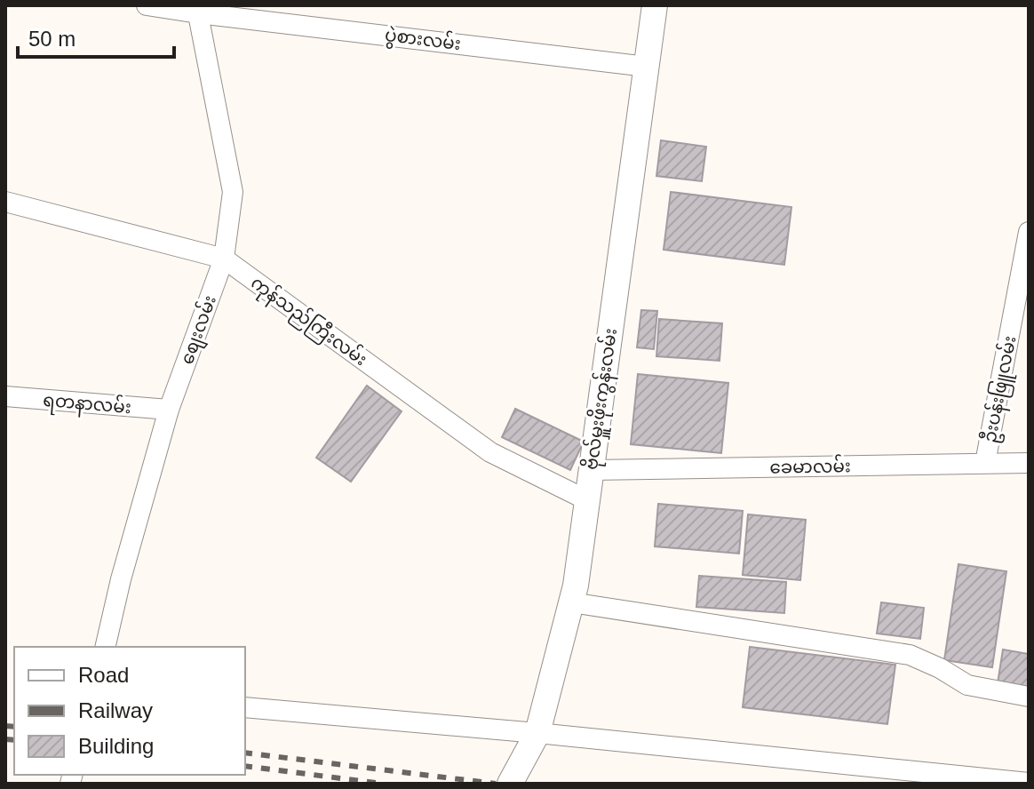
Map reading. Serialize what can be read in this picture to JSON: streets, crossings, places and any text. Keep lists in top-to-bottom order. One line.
{"streets":{"street":["ပွဲစားလမ်း","ကုန်သည်ကြီးလမ်း","စျေးလမ်း","ဦးပန်းဖြူလမ်း","ဗိုလ်မှူးဖိုးကွန်းလမ်း","ရတနာလမ်း","ခေမာလမ်း"]},"crossings":[["ပွဲစားလမ်း","စျေးလမ်း"],["ပွဲစားလမ်း","ဗိုလ်မှူးဖိုးကွန်းလမ်း"],["ကုန်သည်ကြီးလမ်း","စျေးလမ်း"],["ကုန်သည်ကြီးလမ်း","ဗိုလ်မှူးဖိုးကွန်းလမ်း"],["စျေးလမ်း","ရတနာလမ်း"],["ဦးပန်းဖြူလမ်း","ခေမာလမ်း"],["ဗိုလ်မှူးဖိုးကွန်းလမ်း","ခေမာလမ်း"]],"legend":["Road","Railway","Building"],"scale_bar":"50 m"}
